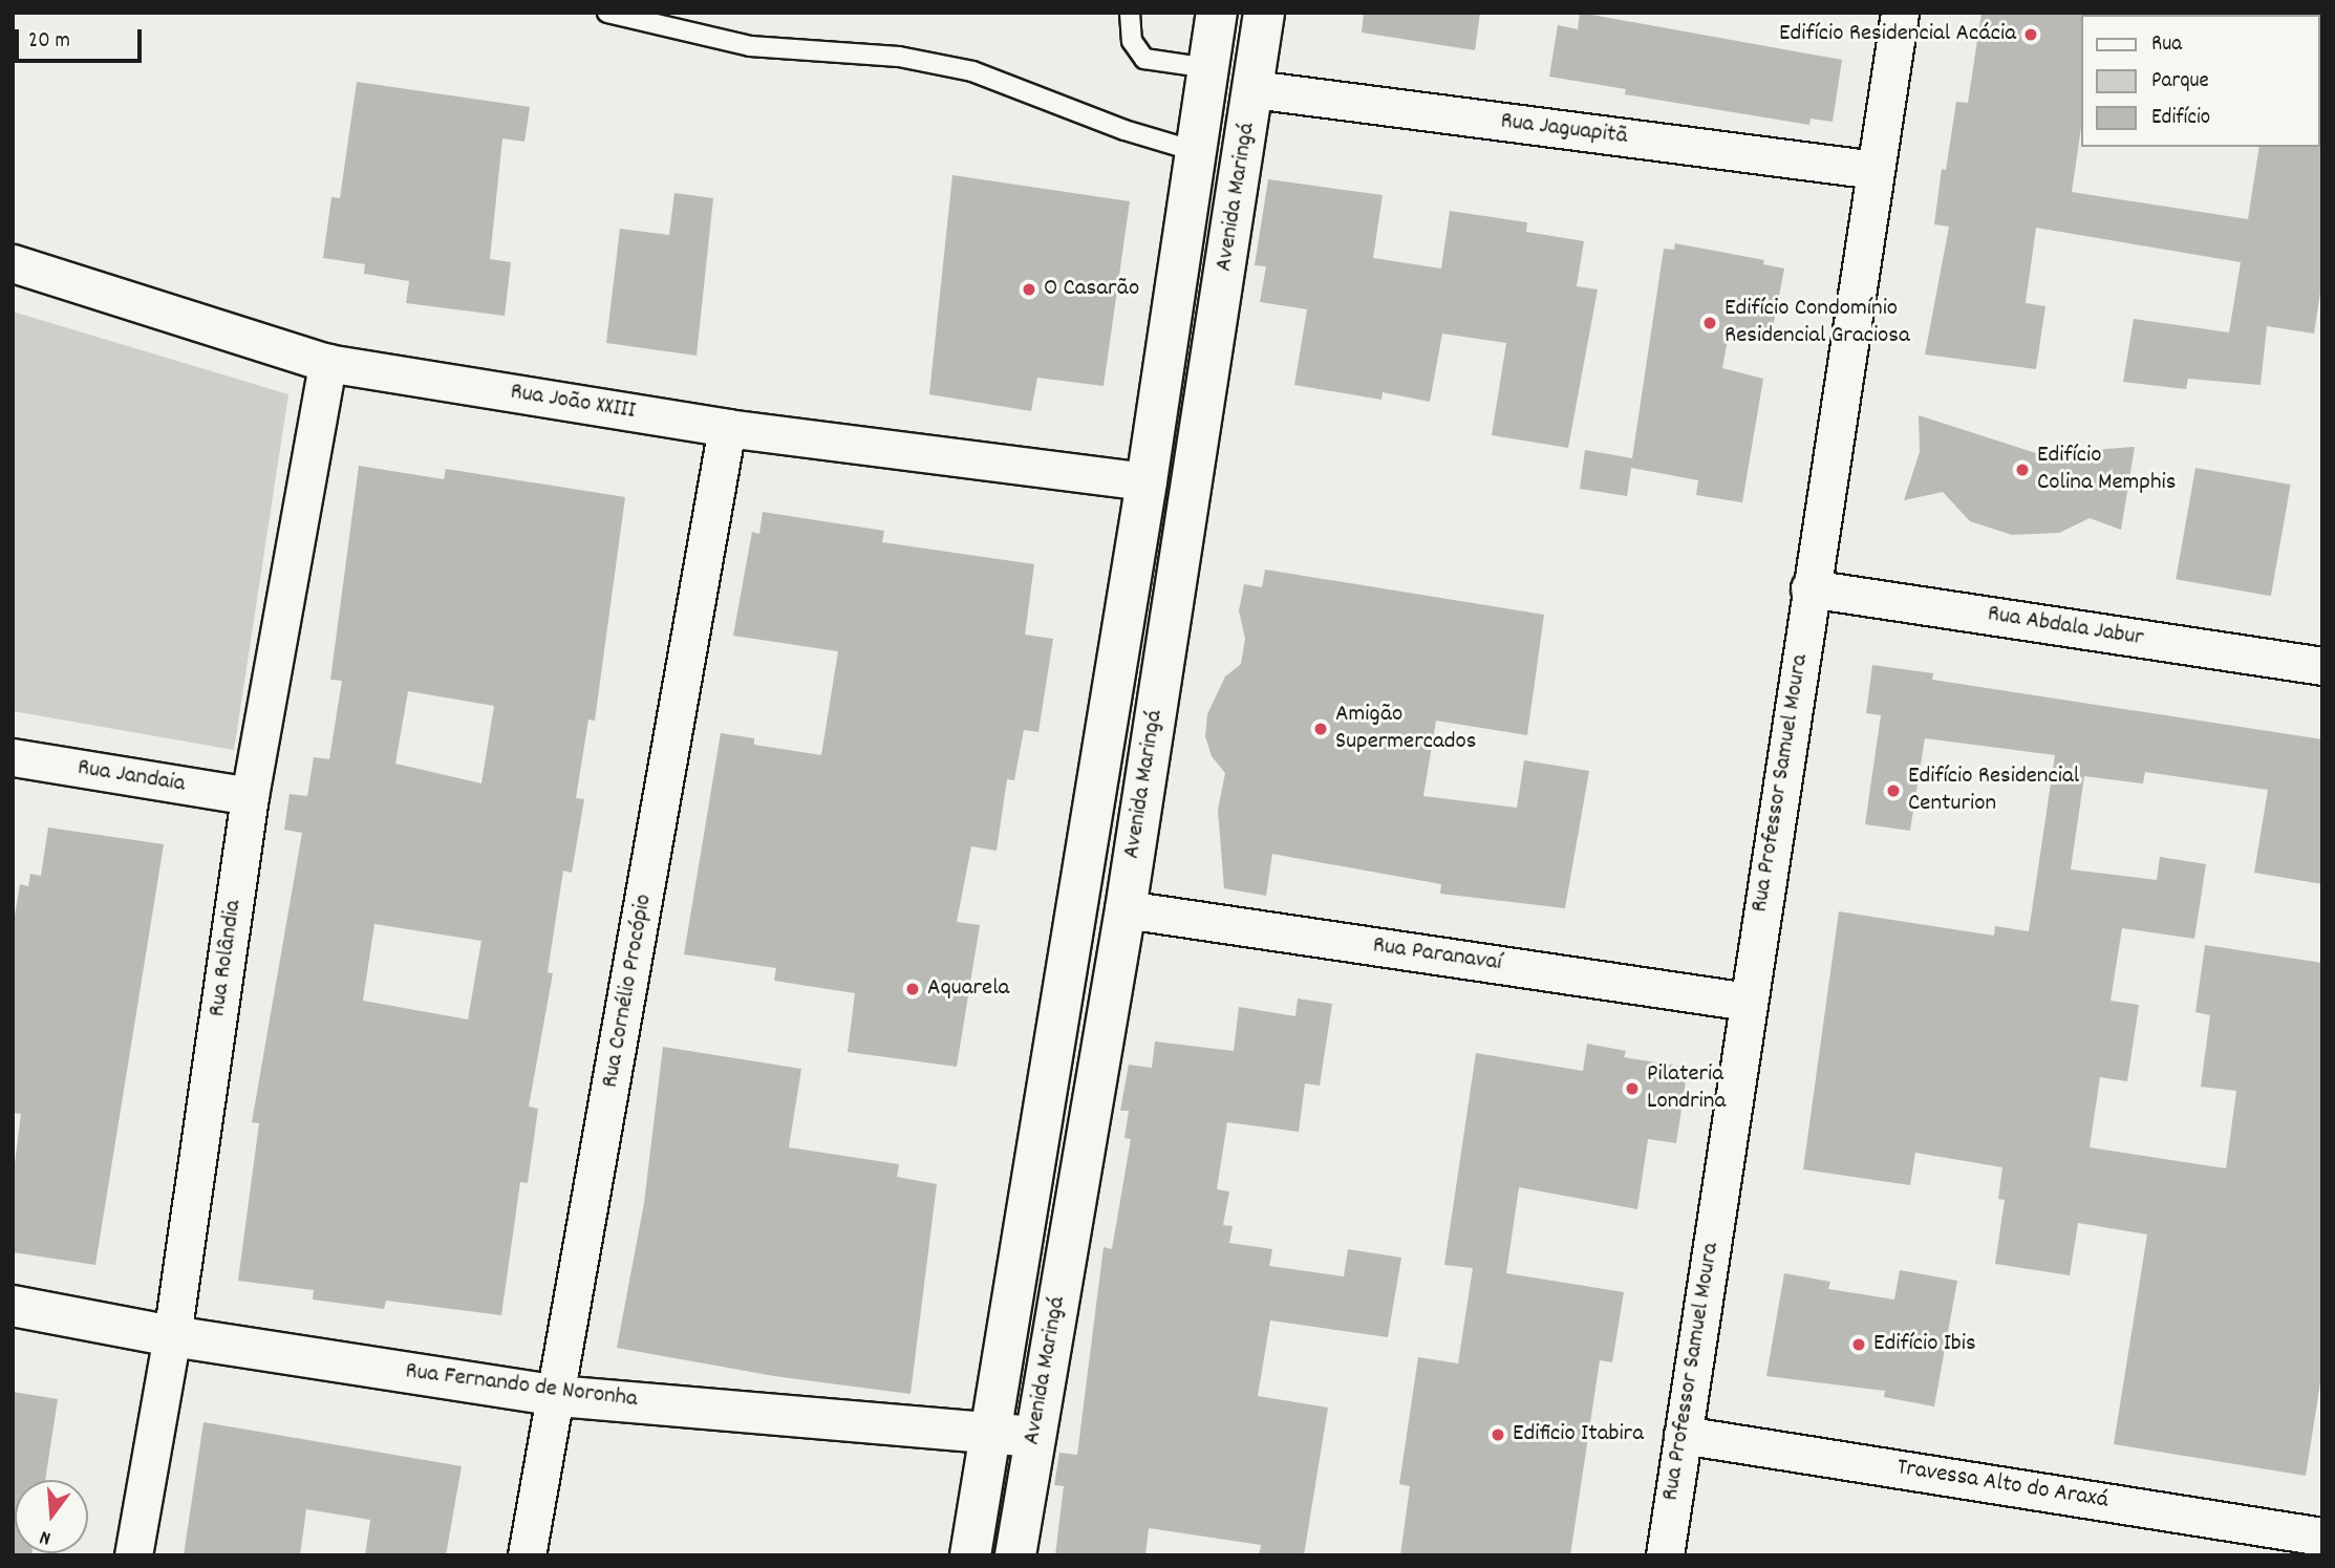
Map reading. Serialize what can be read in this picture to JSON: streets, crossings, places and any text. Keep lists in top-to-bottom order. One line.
{"streets":{"main road":["Avenida Maringá","Rua Fernando de Noronha"],"street":["Rua Jaguapitã","Rua João XXIII","Rua Abdala Jabur","Rua Jandaia","Rua Professor Samuel Moura","Rua Paranavaí","Rua Rolândia","Rua Cornélio Procópio","Travessa Alto do Araxá"]},"crossings":[["Rua Jaguapitã","Avenida Maringá"],["Rua Jaguapitã","Rua Professor Samuel Moura"],["Avenida Maringá","Rua João XXIII"],["Avenida Maringá","Rua Paranavaí"],["Avenida Maringá","Rua Fernando de Noronha"],["Rua João XXIII","Rua Rolândia"],["Rua João XXIII","Rua Cornélio Procópio"],["Rua Abdala Jabur","Rua Professor Samuel Moura"],["Rua Jandaia","Rua Rolândia"],["Rua Professor Samuel Moura","Rua Paranavaí"],["Rua Professor Samuel Moura","Travessa Alto do Araxá"],["Rua Rolândia","Rua Fernando de Noronha"],["Rua Cornélio Procópio","Rua Fernando de Noronha"]],"places":["Edifício Residencial Acácia","O Casarão","Edifício Condomínio Residencial Graciosa","Edifício Colina Memphis","Amigão Supermercados","Edifício Residencial Centurion","Aquarela","Pilateria Londrina","Edifício Ibis","Edificio Itabira"],"legend":["Rua","Parque","Edifício"],"scale_bar":"20 m","north":"bottom"}
